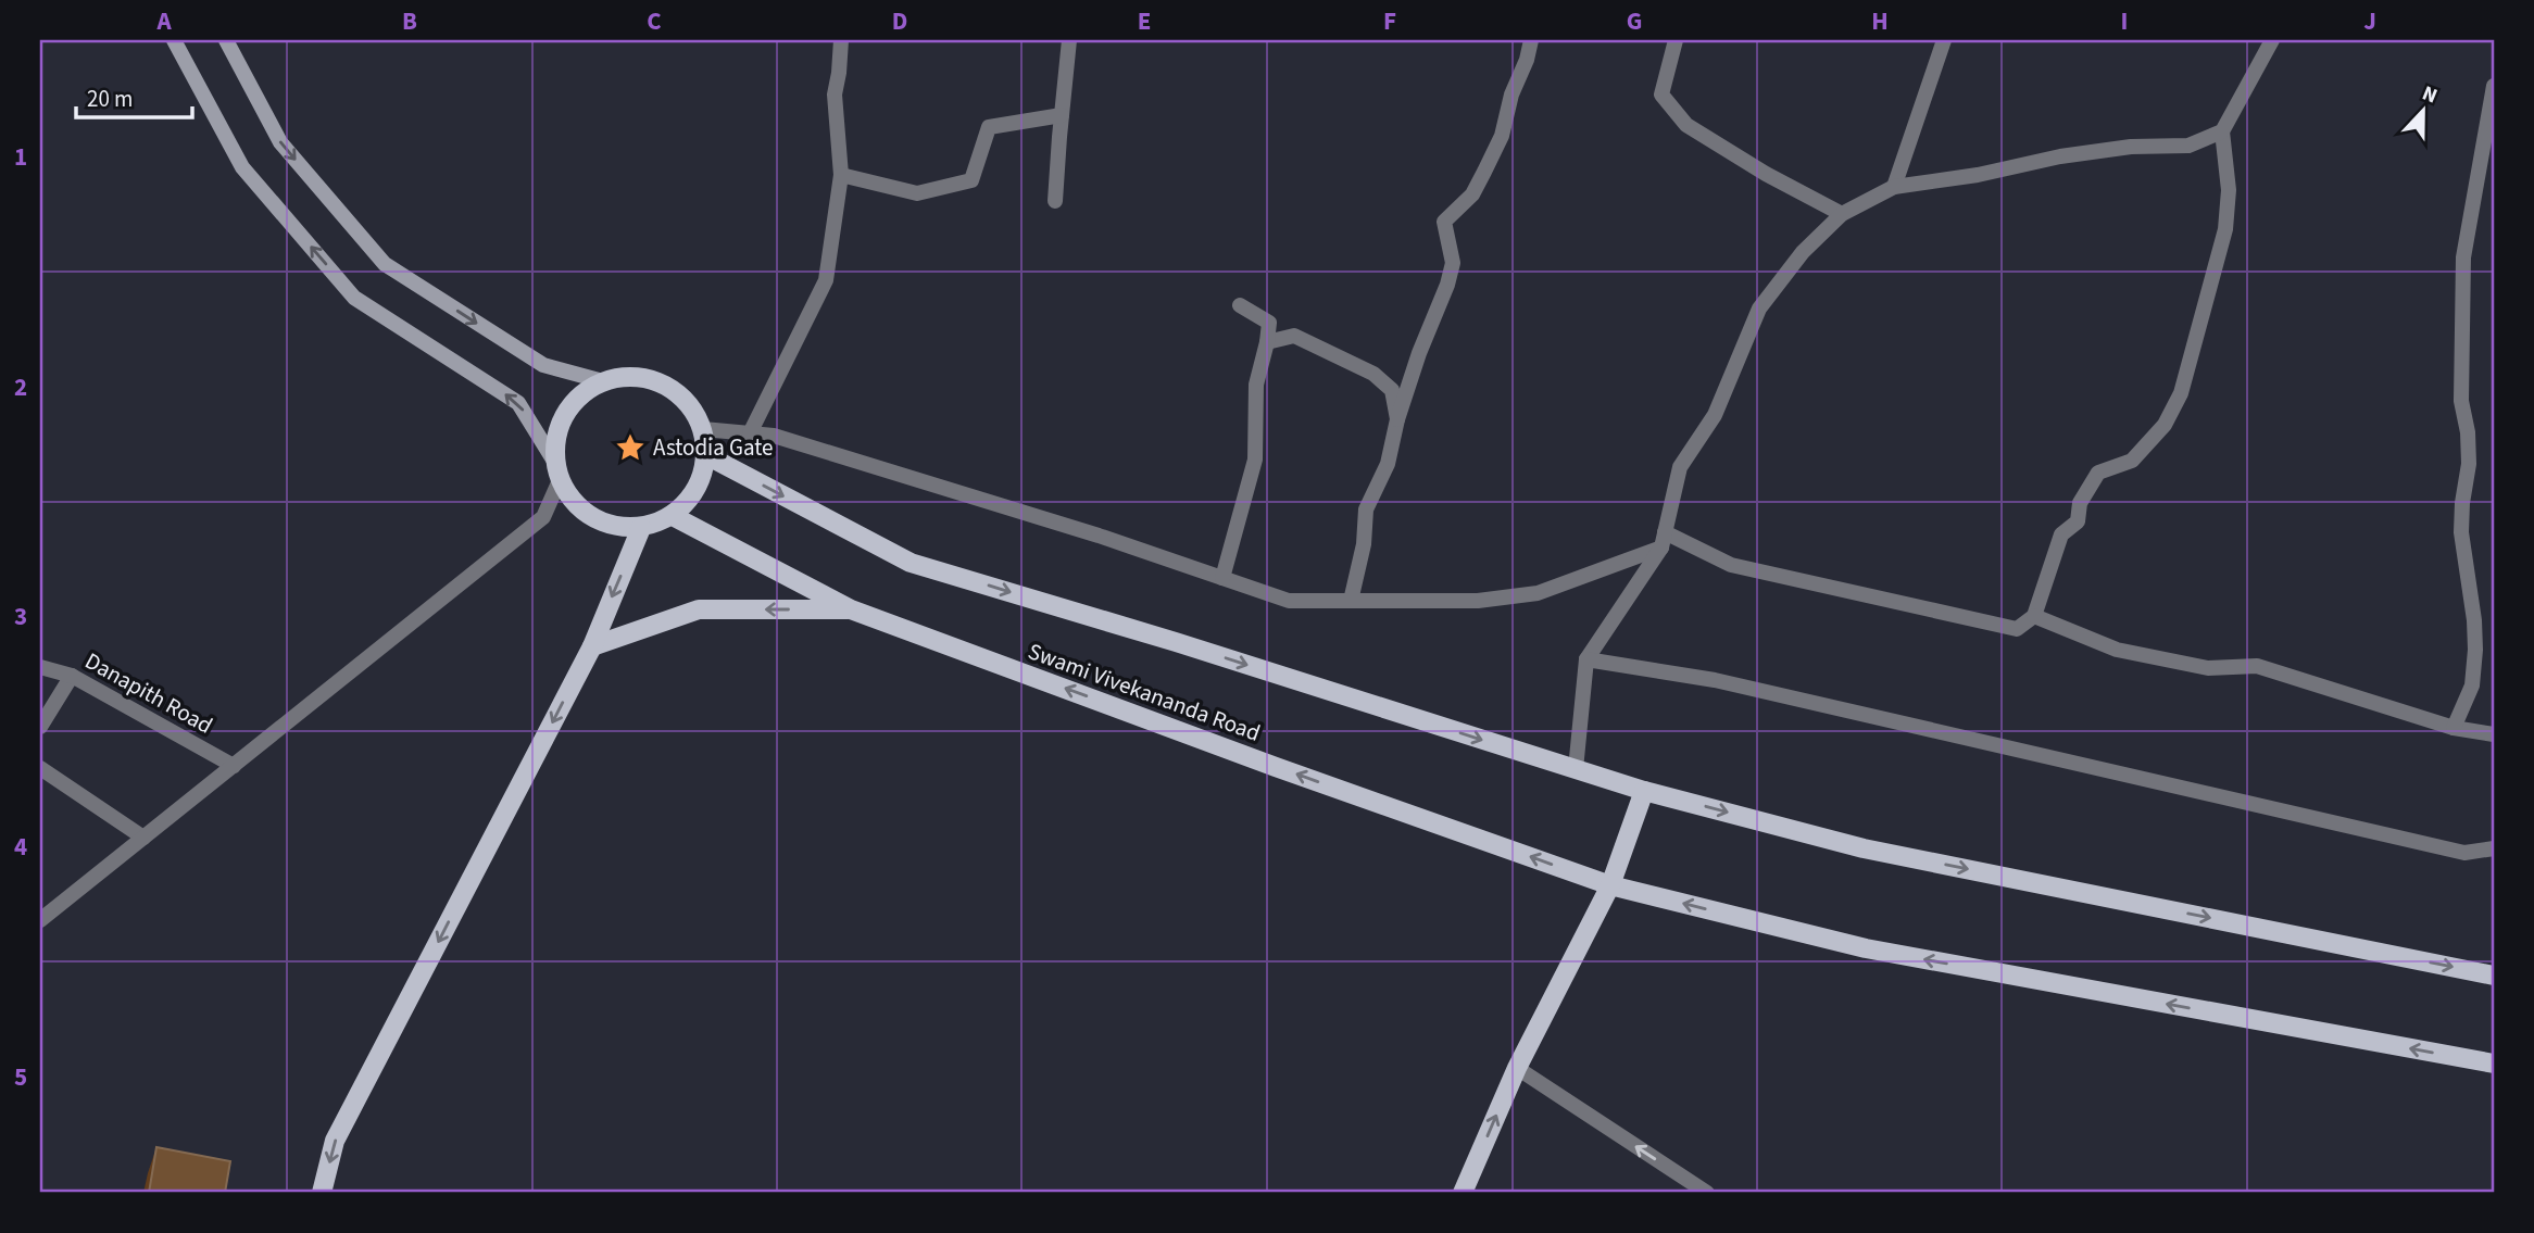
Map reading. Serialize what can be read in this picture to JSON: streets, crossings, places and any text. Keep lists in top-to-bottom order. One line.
{"streets":{"main road":["Swami Vivekananda Road"],"street":["Danapith Road"]},"places":{"place":["Astodia Gate"]},"scale_bar":"20 m","north":"top","grid":{"columns":["A","B","C","D","E","F","G","H","I","J"],"rows":["1","2","3","4","5"]}}
